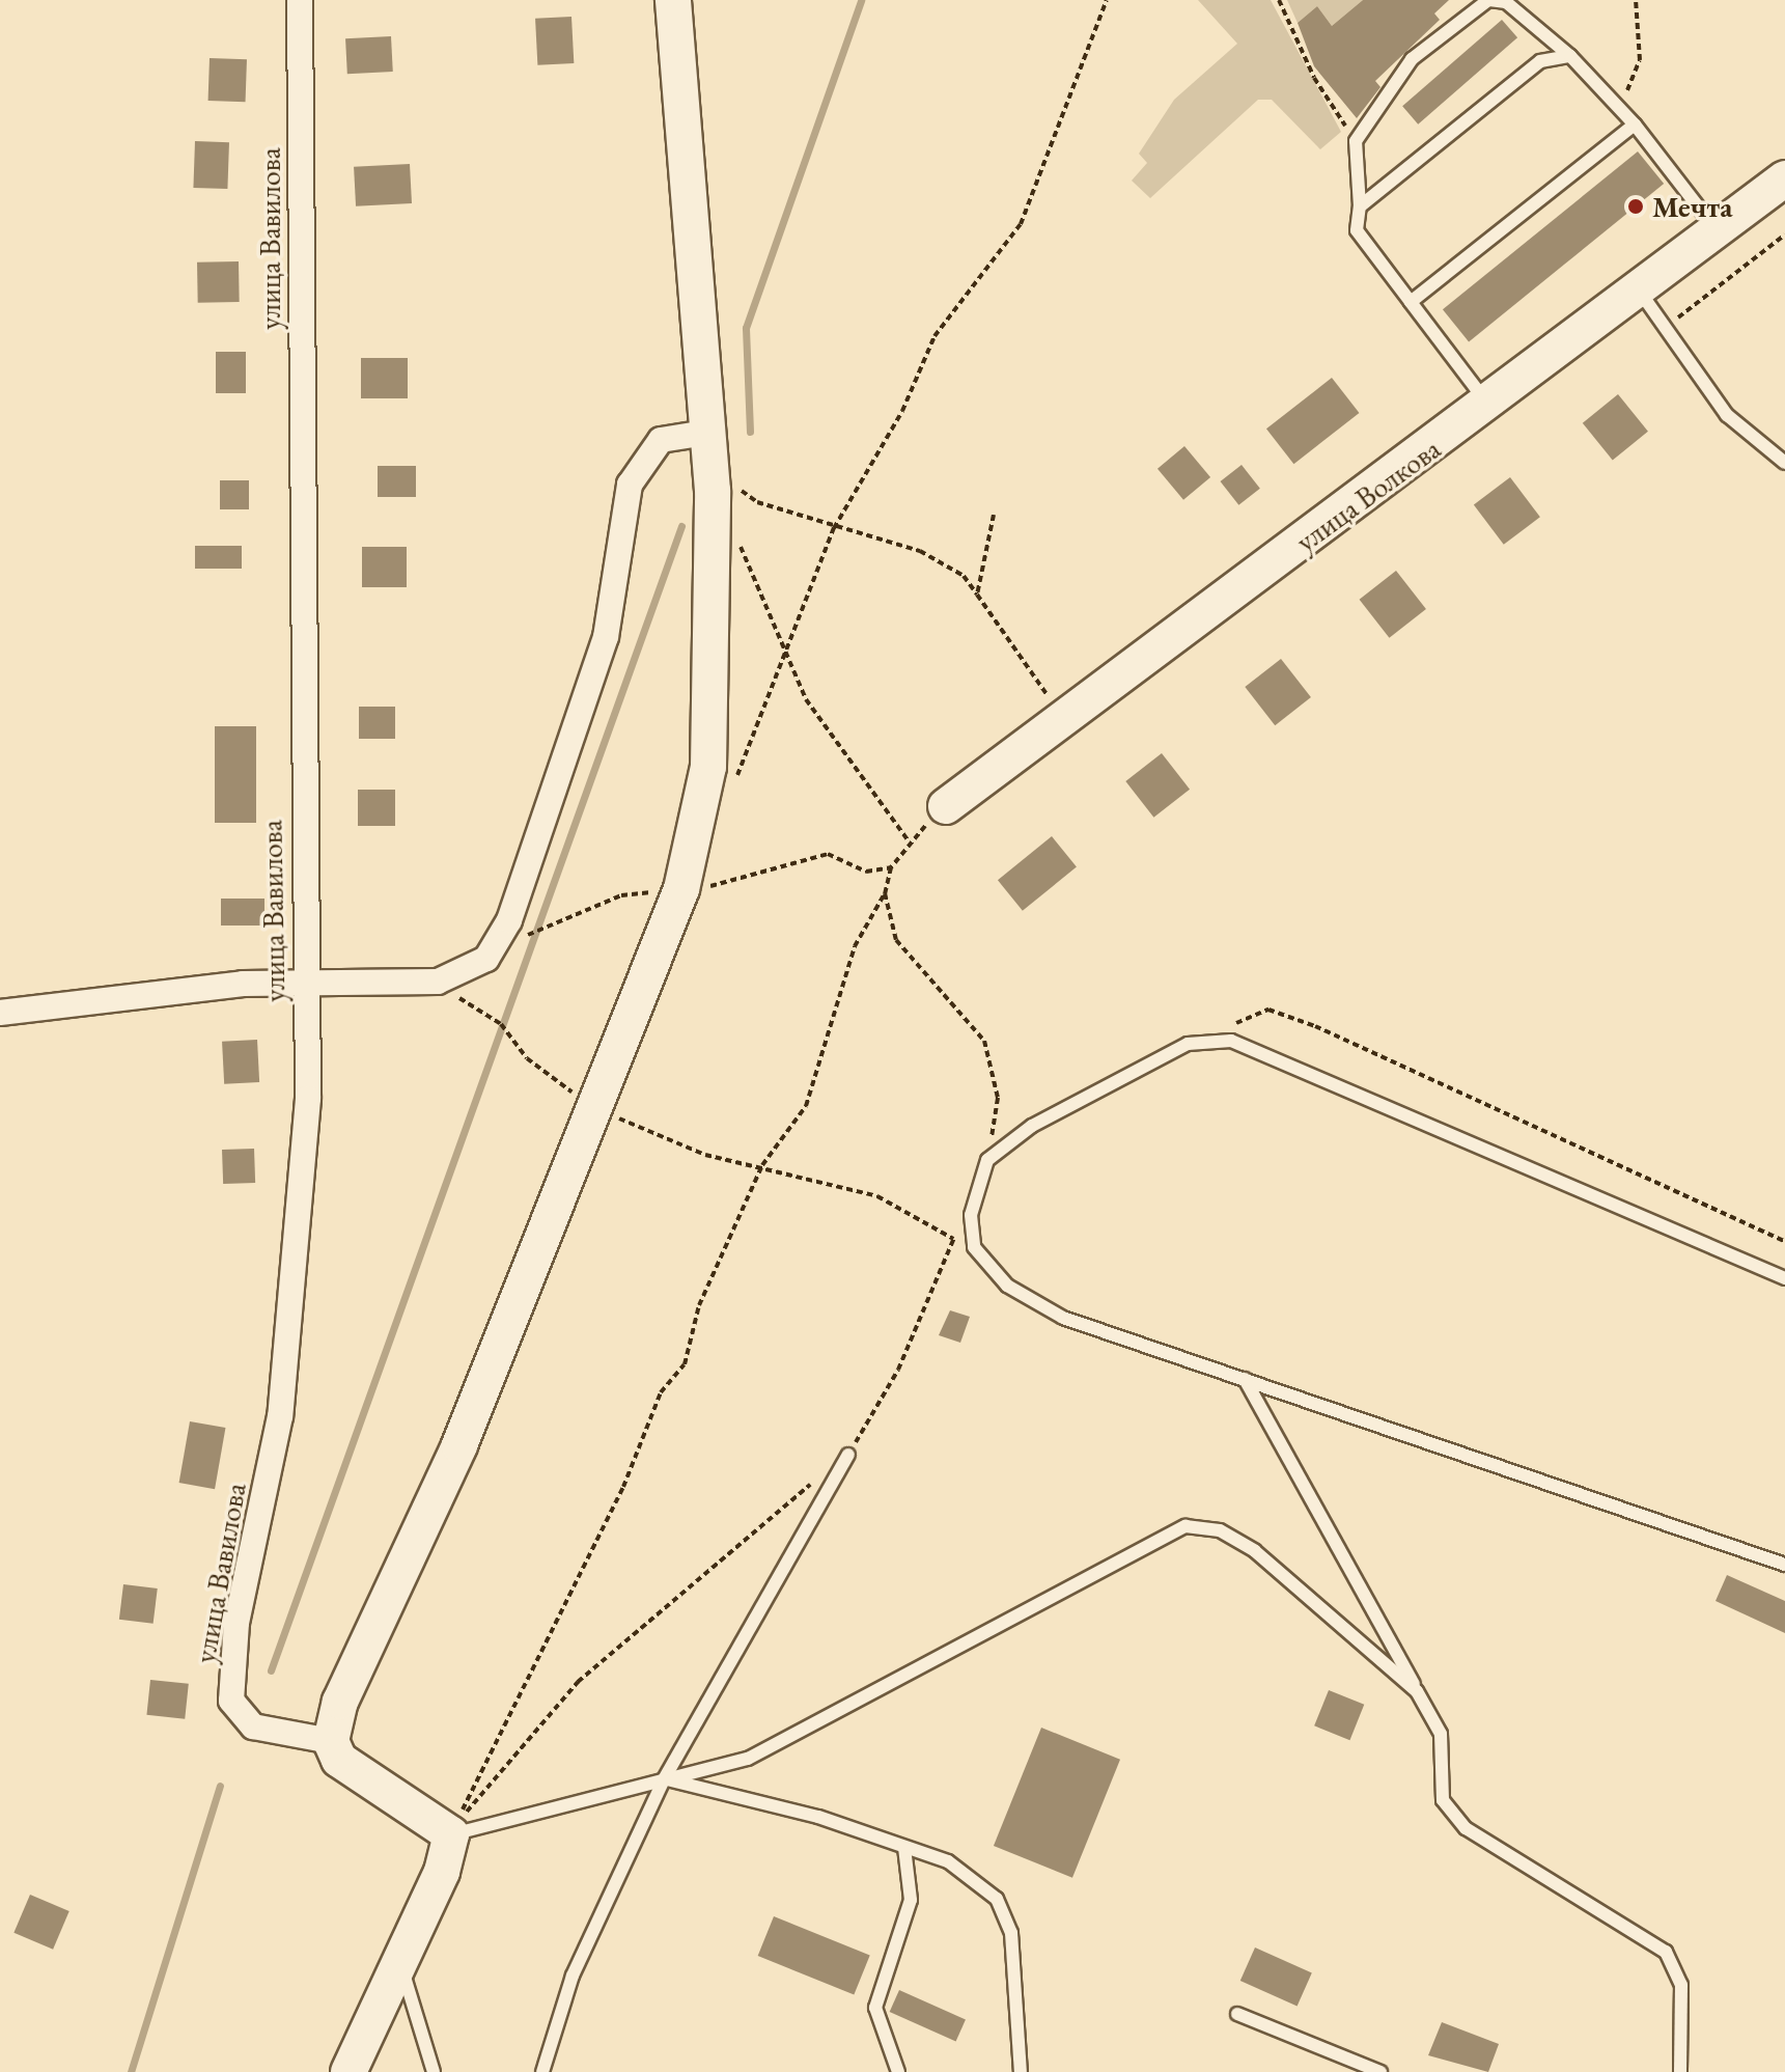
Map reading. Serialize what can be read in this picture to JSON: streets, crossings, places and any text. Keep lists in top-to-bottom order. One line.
{"streets":{"street":["улица Вавилова","улица Волкова"]},"places":["Мечта"]}
